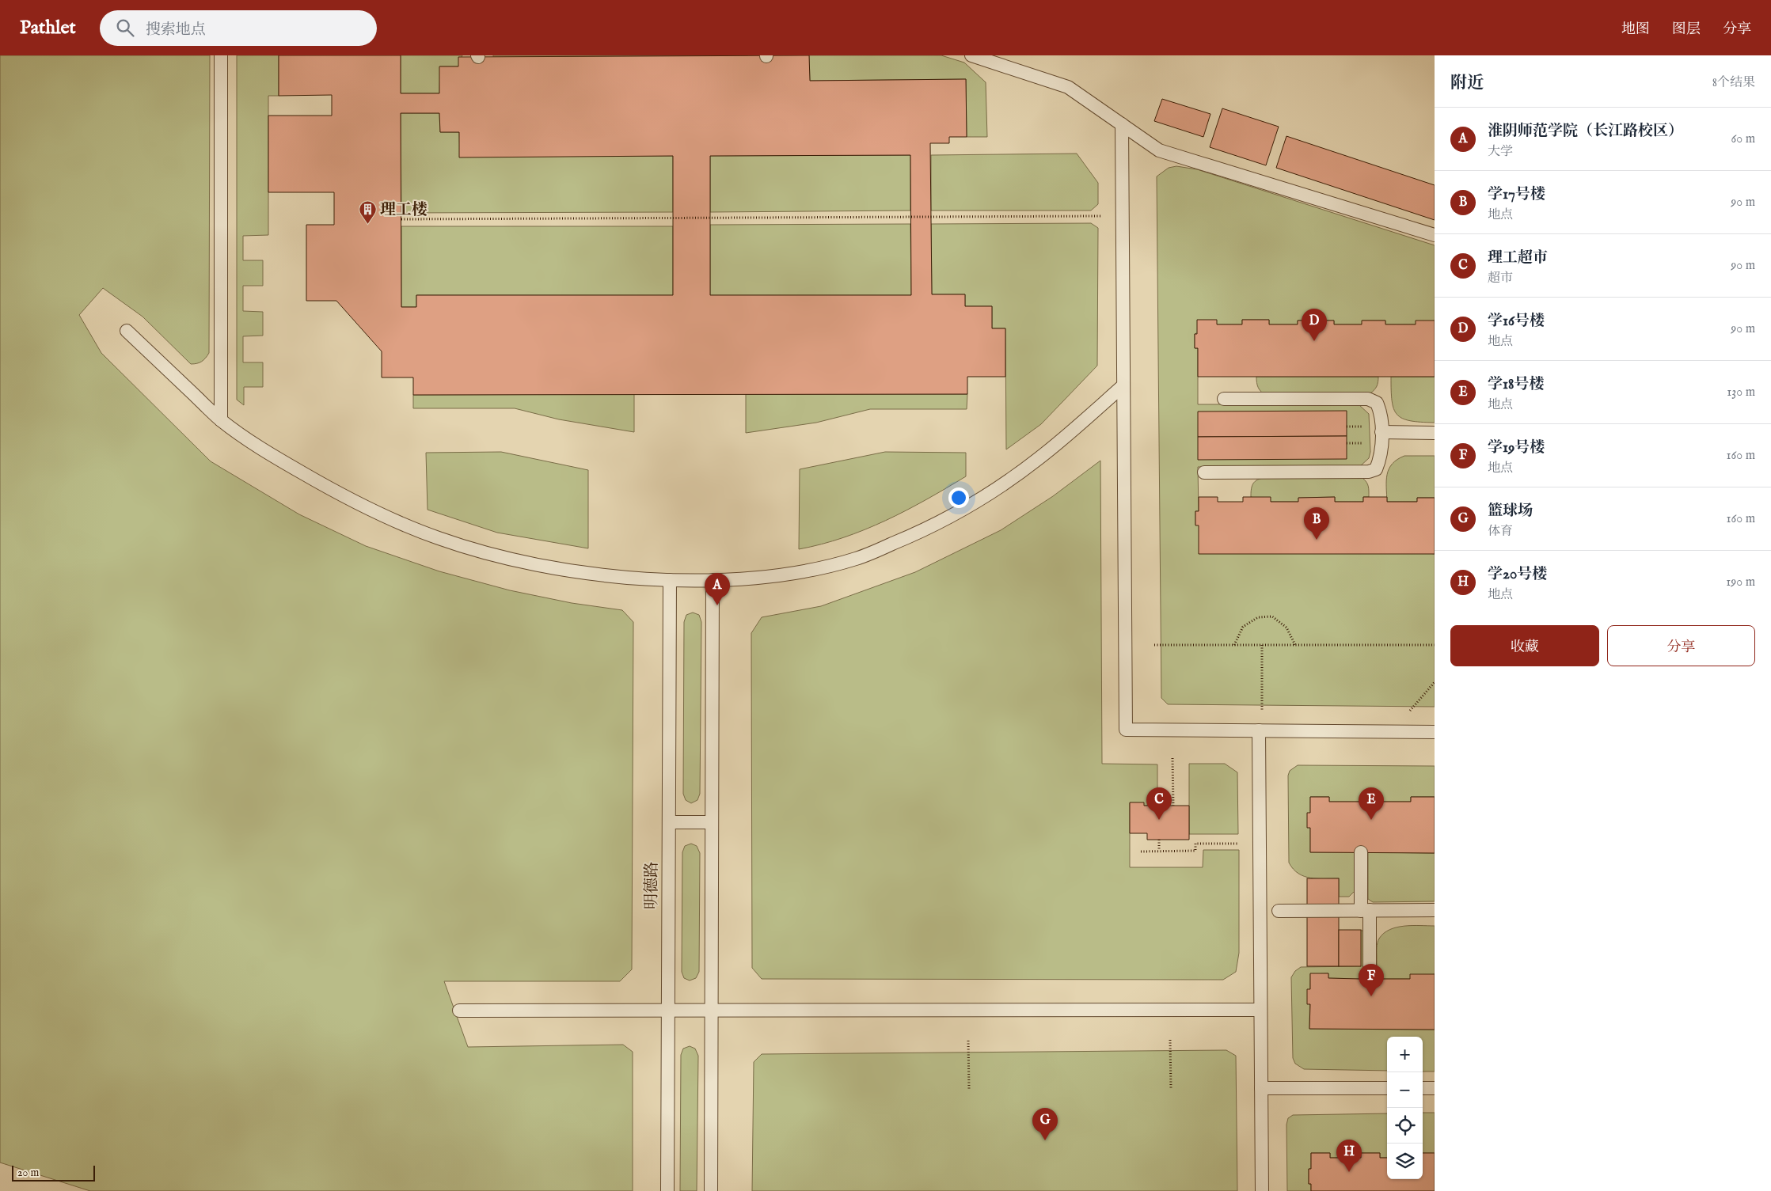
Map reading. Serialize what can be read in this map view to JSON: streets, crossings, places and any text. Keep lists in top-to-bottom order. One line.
{"streets":{"lane":["明德路"]},"places":{"building":["理工楼"]},"scale_bar":"20 m","page":{"header":"Pathlet","search":"搜索地点","nav":["地图","图层","分享"],"heading":["附近","8个结果"],"list":[{"mark":"A","name":"淮阴师范学院（长江路校区）","note":"大学","value":"60 m"},{"mark":"B","name":"学17号楼","note":"地点","value":"90 m"},{"mark":"C","name":"理工超市","note":"超市","value":"90 m"},{"mark":"D","name":"学16号楼","note":"地点","value":"90 m"},{"mark":"E","name":"学18号楼","note":"地点","value":"130 m"},{"mark":"F","name":"学19号楼","note":"地点","value":"160 m"},{"mark":"G","name":"篮球场","note":"体育","value":"160 m"},{"mark":"H","name":"学20号楼","note":"地点","value":"190 m"}],"pins":["D","B","A","C","E","F","G","H"],"buttons":["收藏","分享"],"map_buttons":["+","−"],"scale":"20 m"}}
